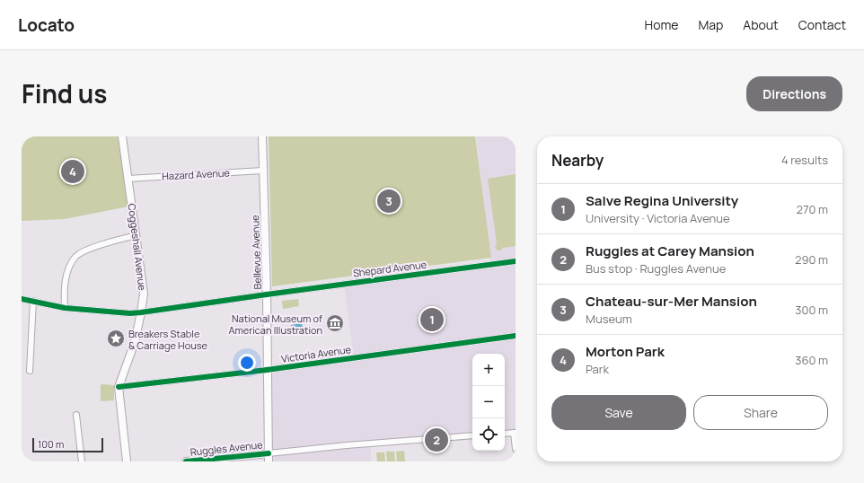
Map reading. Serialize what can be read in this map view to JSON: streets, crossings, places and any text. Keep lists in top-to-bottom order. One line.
{"streets":{"street":["Hazard Avenue","Coggeshall Avenue","Bellevue Avenue","Shepard Avenue","Victoria Avenue","Ruggles Avenue"]},"crossings":[["Hazard Avenue","Coggeshall Avenue"],["Hazard Avenue","Bellevue Avenue"],["Coggeshall Avenue","Shepard Avenue"],["Coggeshall Avenue","Victoria Avenue"],["Bellevue Avenue","Shepard Avenue"],["Bellevue Avenue","Victoria Avenue"],["Bellevue Avenue","Ruggles Avenue"]],"places":{"museum":["National Museum of American Illustration"],"place":["Breakers Stable & Carriage House"]},"scale_bar":"100 m","page":{"header":"Locato","nav":["Home","Map","About","Contact"],"title":"Find us","buttons":["Directions",["Save","Share"]],"heading":["Nearby","4 results"],"pins":["4","3","1","2"],"list":[{"mark":"1","name":"Salve Regina University","note":"University · Victoria Avenue","value":"270 m"},{"mark":"2","name":"Ruggles at Carey Mansion","note":"Bus stop · Ruggles Avenue","value":"290 m"},{"mark":"3","name":"Chateau-sur-Mer Mansion","note":"Museum","value":"300 m"},{"mark":"4","name":"Morton Park","note":"Park","value":"360 m"}],"map_buttons":["+","−"],"scale":"100 m"}}
